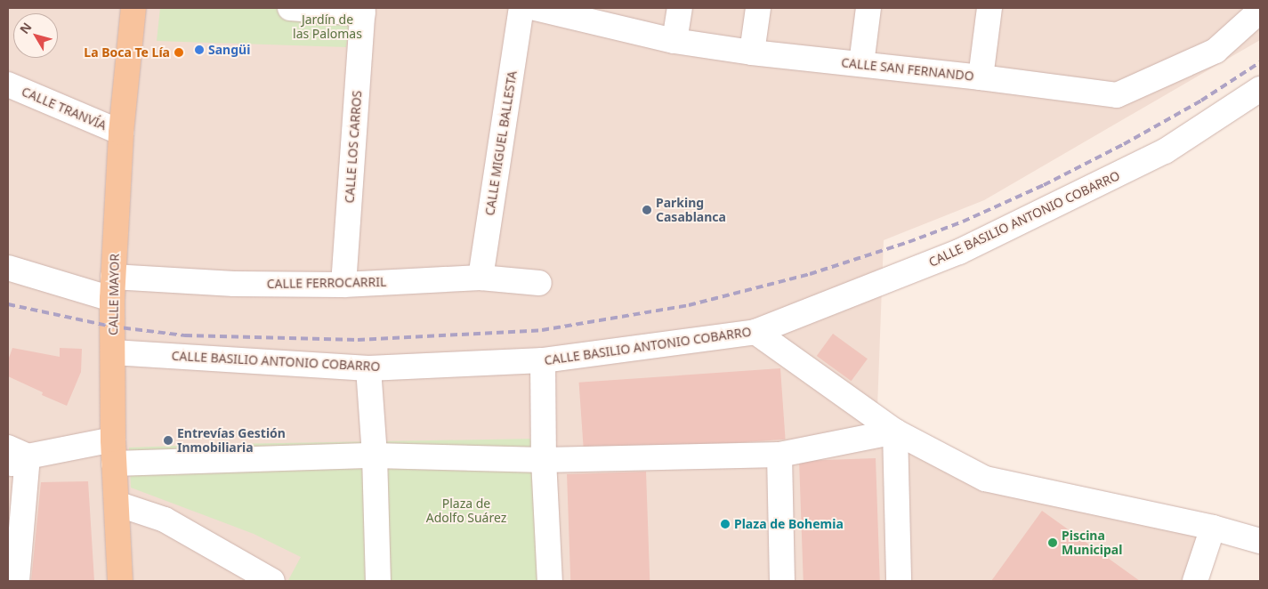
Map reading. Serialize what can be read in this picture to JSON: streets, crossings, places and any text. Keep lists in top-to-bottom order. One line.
{"streets":{"main road":["CALLE MAYOR"],"street":["CALLE SAN FERNANDO","CALLE TRANVÍA","CALLE MIGUEL BALLESTA","CALLE LOS CARROS","CALLE BASILIO ANTONIO COBARRO","CALLE FERROCARRIL"]},"crossings":[["CALLE TRANVÍA","CALLE MAYOR"],["CALLE MIGUEL BALLESTA","CALLE FERROCARRIL"],["CALLE LOS CARROS","CALLE FERROCARRIL"],["CALLE BASILIO ANTONIO COBARRO","CALLE MAYOR"],["CALLE FERROCARRIL","CALLE MAYOR"]],"parks":["Jardín de las Palomas","Plaza de Adolfo Suárez"],"places":["Sangüi","La Boca Te Lía","Parking Casablanca","Entrevías Gestión Inmobiliaria","Plaza de Bohemia","Piscina Municipal"],"north":"top left"}
